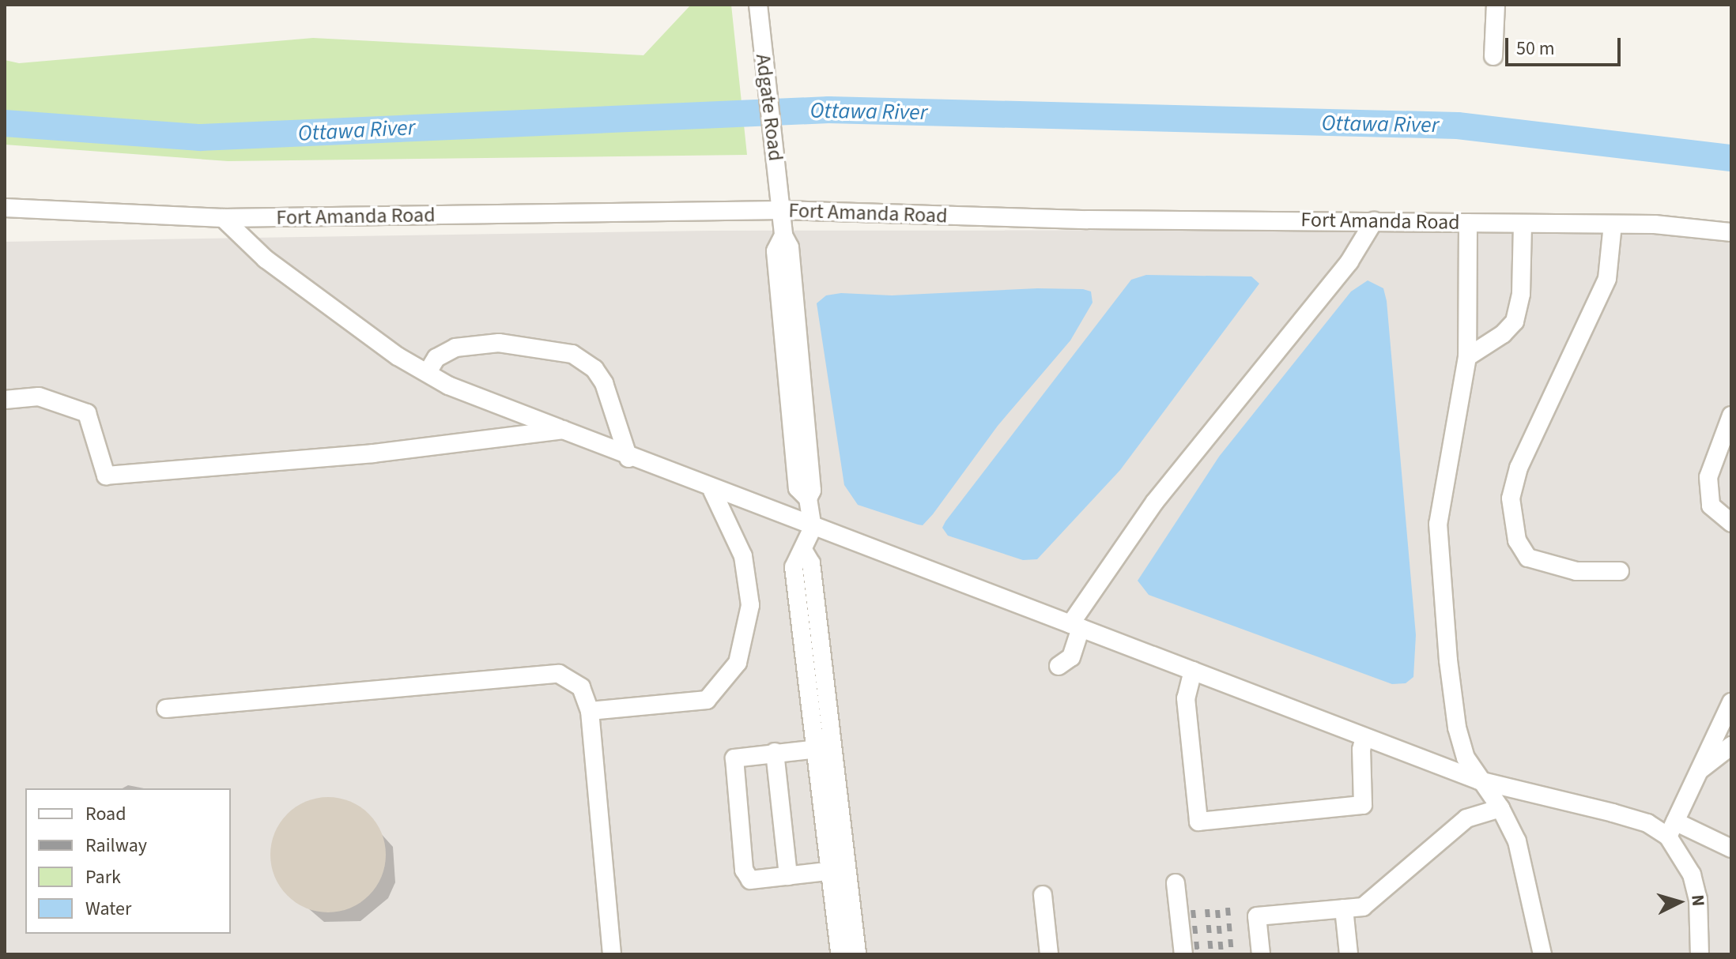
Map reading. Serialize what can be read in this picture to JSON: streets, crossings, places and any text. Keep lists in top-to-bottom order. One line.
{"streets":{"street":["Adgate Road","Fort Amanda Road"]},"crossings":[["Adgate Road","Fort Amanda Road"]],"water":["Ottawa River"],"legend":["Road","Railway","Park","Water"],"scale_bar":"50 m","north":"right"}
